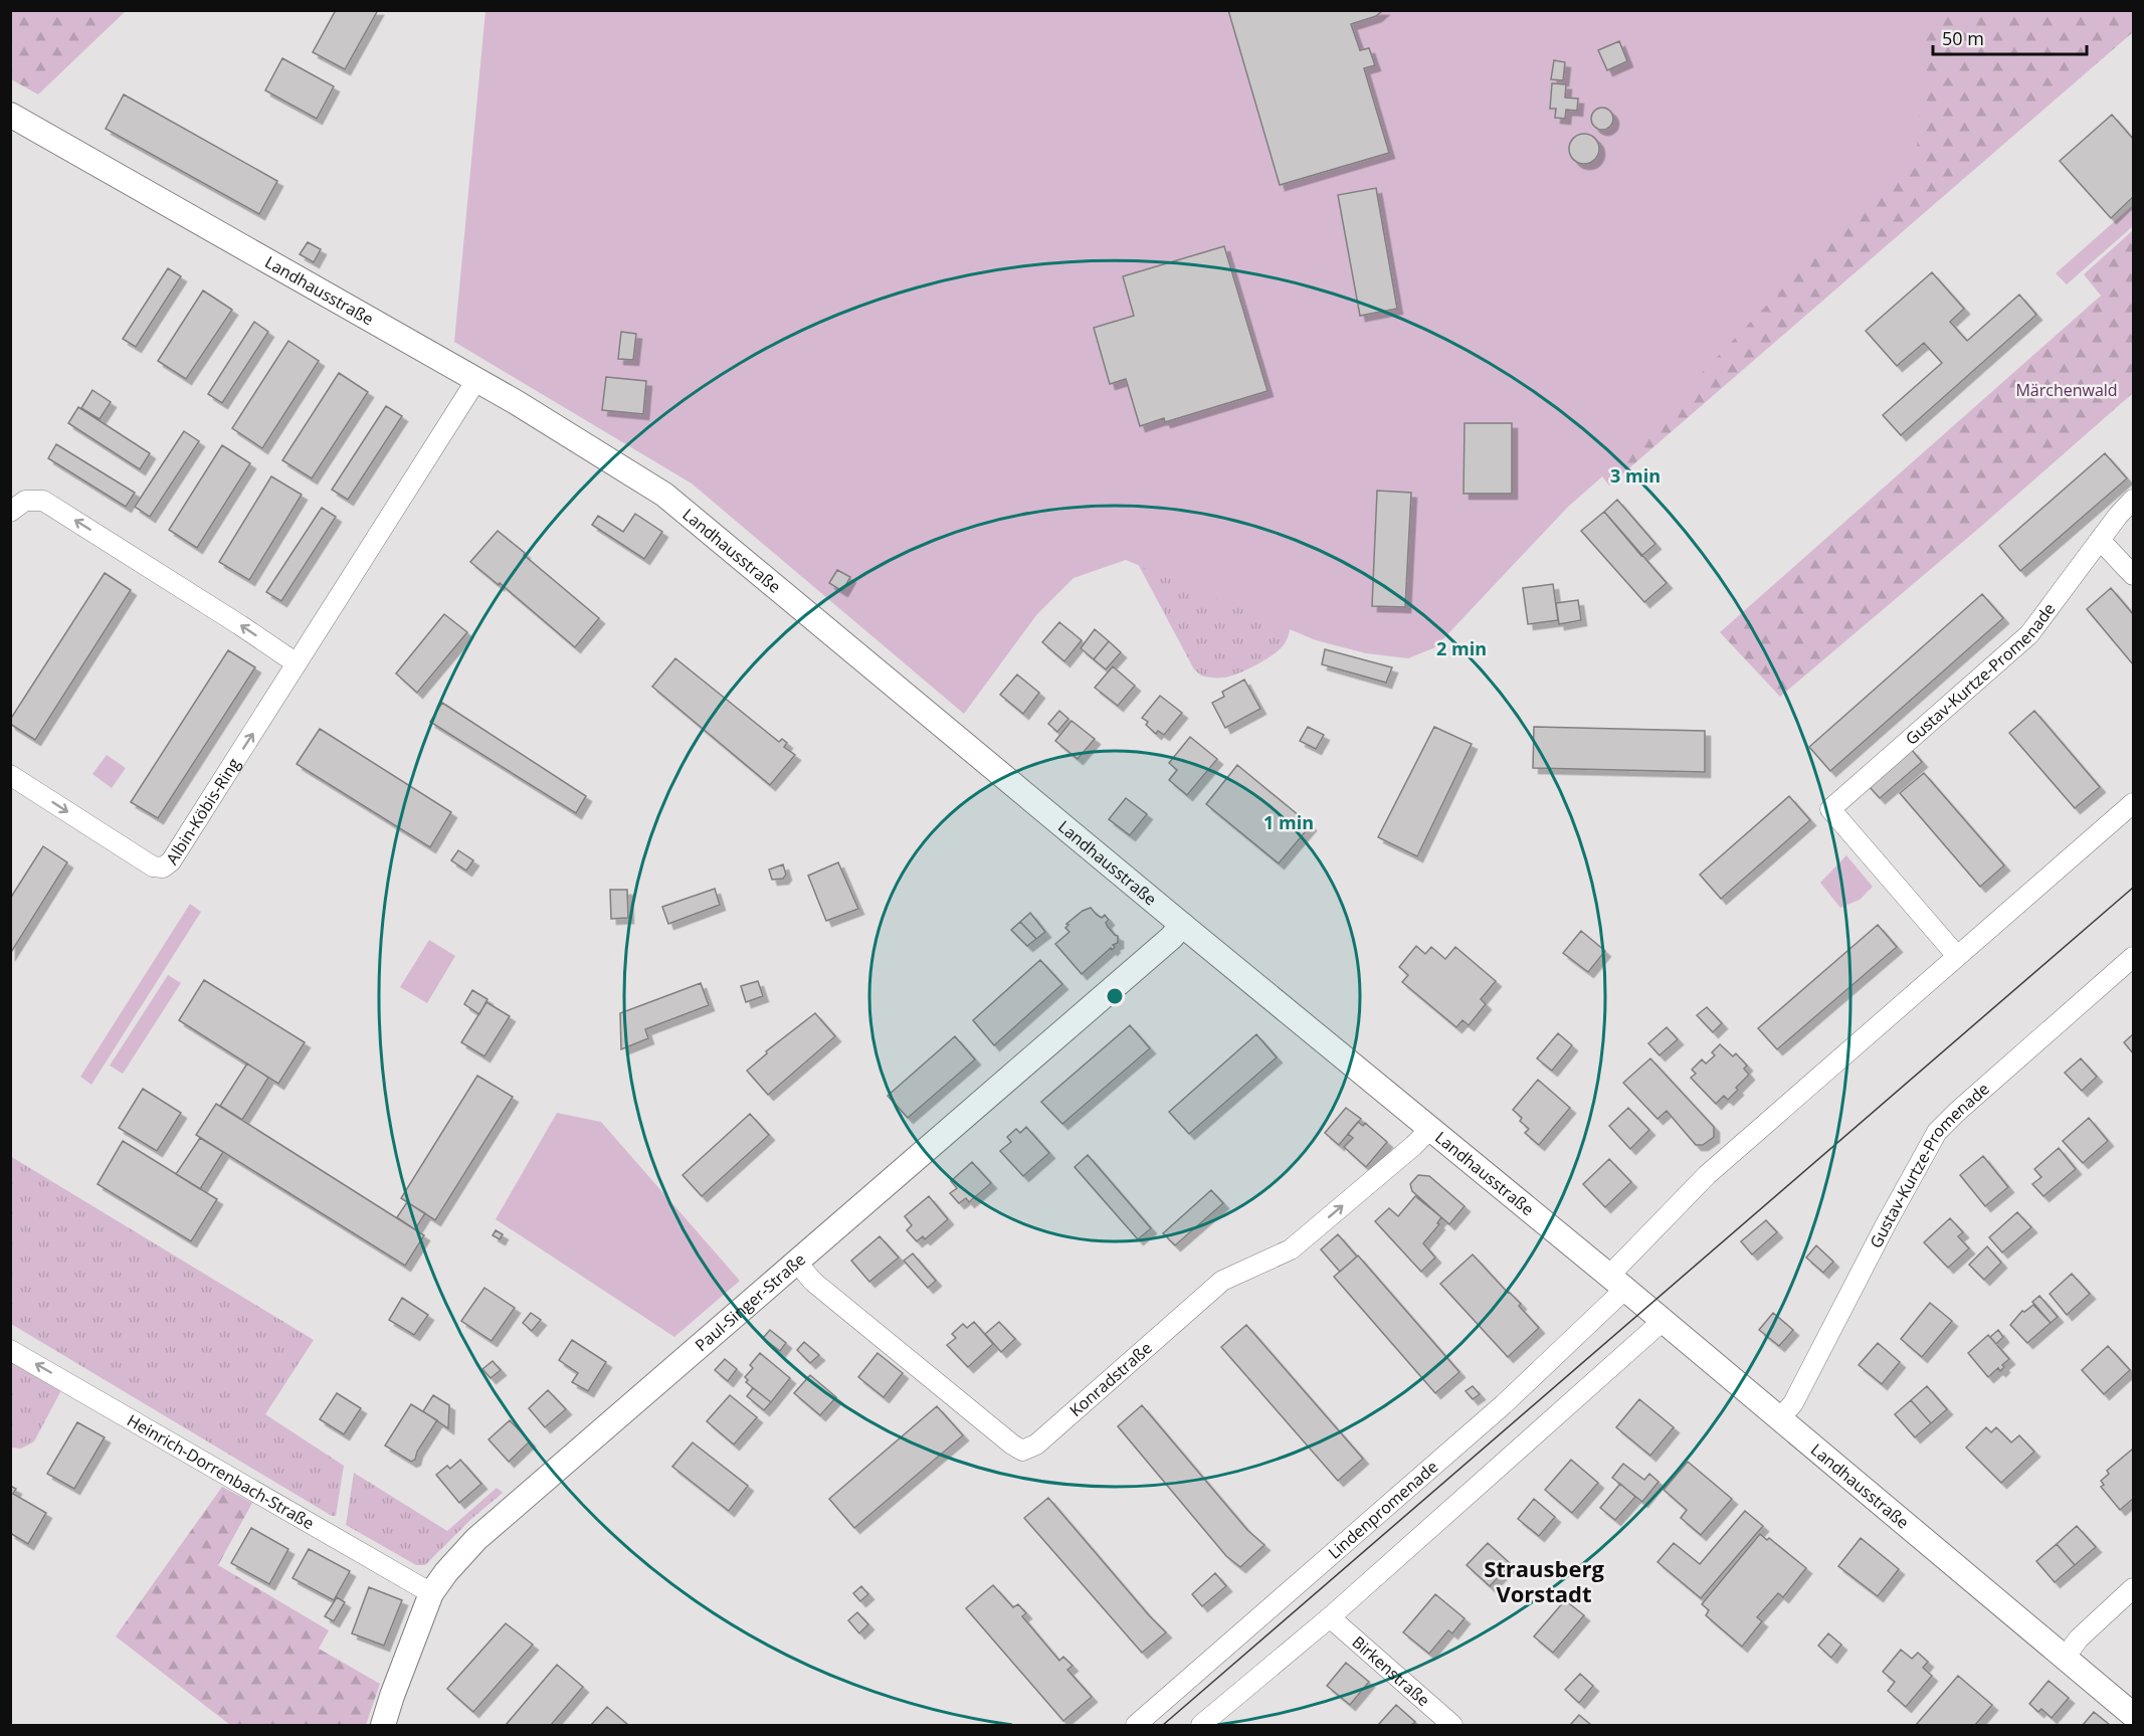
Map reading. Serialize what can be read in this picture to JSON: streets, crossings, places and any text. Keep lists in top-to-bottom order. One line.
{"streets":{"street":["Landhausstraße","Gustav-Kurtze-Promenade","Albin-Köbis-Ring","Paul-Singer-Straße","Konradstraße","Heinrich-Dorrenbach-Straße","Lindenpromenade","Birkenstraße"]},"crossings":[["Landhausstraße","Gustav-Kurtze-Promenade"],["Landhausstraße","Albin-Köbis-Ring"],["Landhausstraße","Paul-Singer-Straße"],["Landhausstraße","Konradstraße"],["Landhausstraße","Lindenpromenade"],["Paul-Singer-Straße","Konradstraße"],["Paul-Singer-Straße","Heinrich-Dorrenbach-Straße"]],"one_way":["Heinrich-Dorrenbach-Straße"],"districts":["Strausberg Vorstadt"],"parks":["Märchenwald"],"scale_bar":"50 m","rings":["3 min","2 min","1 min"]}
